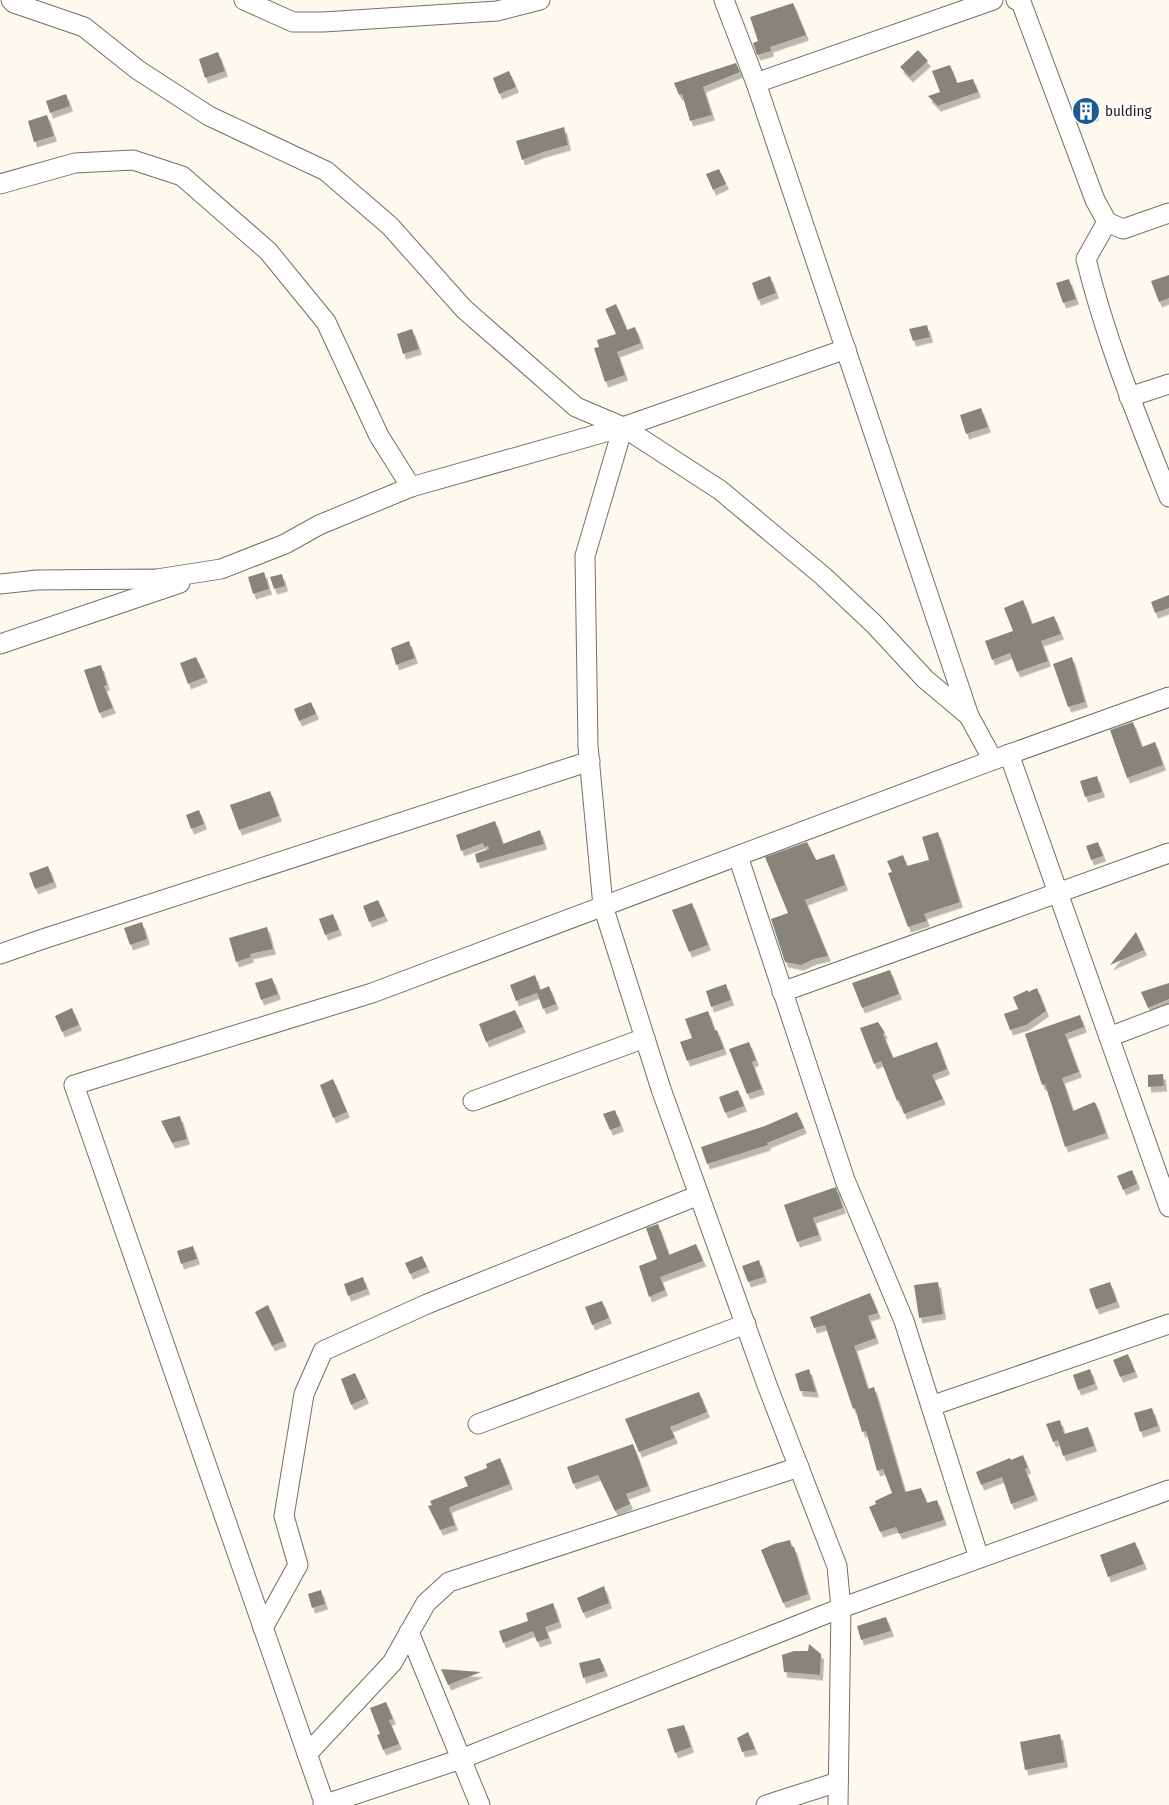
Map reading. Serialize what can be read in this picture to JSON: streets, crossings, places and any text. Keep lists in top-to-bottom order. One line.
{"places":{"building":["bulding"]}}
